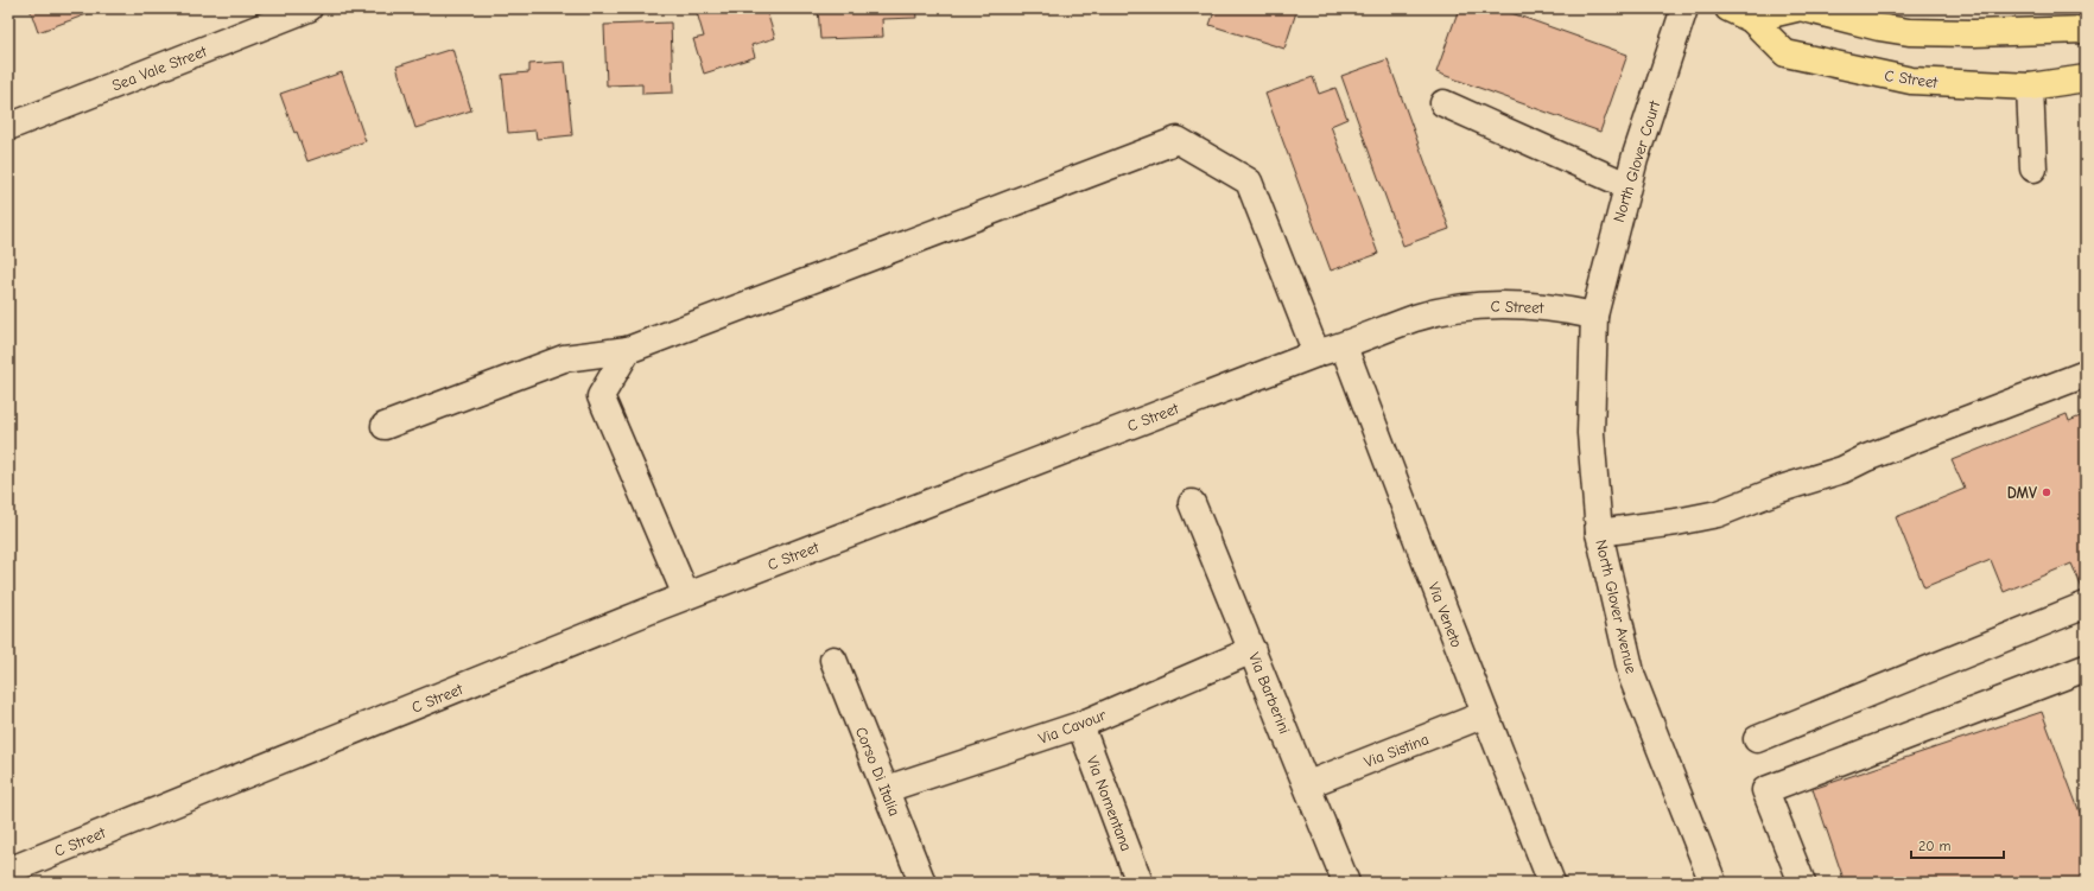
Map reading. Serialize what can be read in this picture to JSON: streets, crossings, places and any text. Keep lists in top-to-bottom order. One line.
{"streets":{"main road":["C Street"],"street":["Sea Vale Street","North Glover Court","North Glover Avenue","Via Veneto","Via Barberini","Via Cavour","Via Sistina","Corso Di Italia","Via Nomentana"]},"crossings":[["C Street","North Glover Court"],["C Street","North Glover Avenue"],["C Street","Via Veneto"],["North Glover Court","North Glover Avenue"],["Via Veneto","Via Sistina"],["Via Barberini","Via Cavour"],["Via Barberini","Via Sistina"],["Via Cavour","Corso Di Italia"],["Via Cavour","Via Nomentana"]],"places":["DMV"],"scale_bar":"20 m"}
